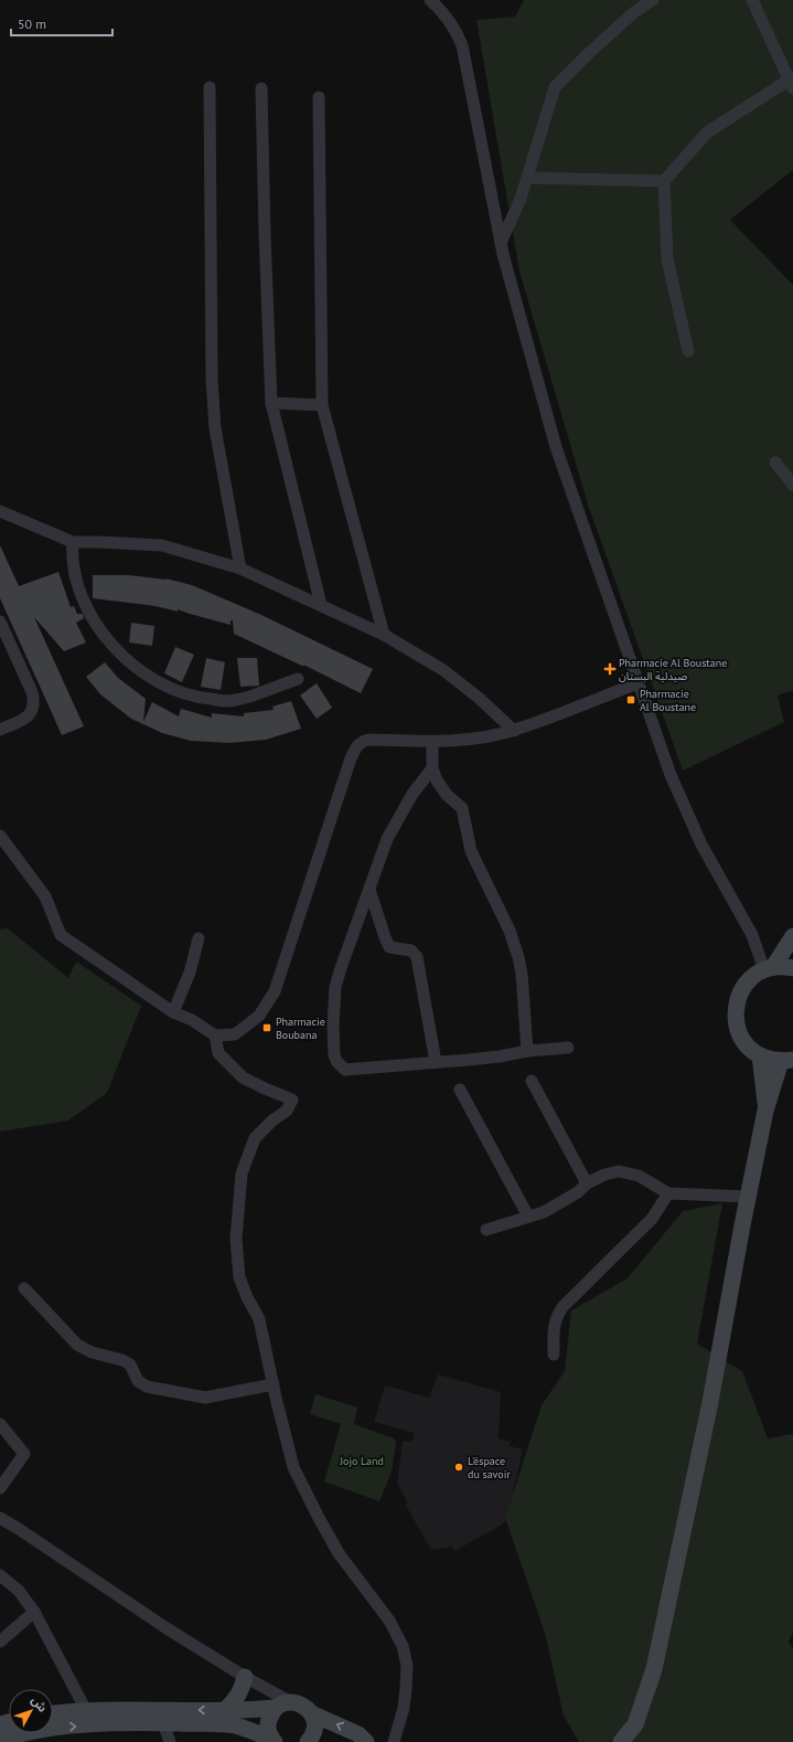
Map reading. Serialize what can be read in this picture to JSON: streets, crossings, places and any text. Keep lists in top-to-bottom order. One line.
{"parks":["Jojo Land"],"places":{"health":["Pharmacie Al Boustane صيدلية البستان"],"transit":["Pharmacie Al Boustane","Pharmacie Boubana"],"other":["L'éspace du savoir"]},"scale_bar":"50 m","north":"top right"}
